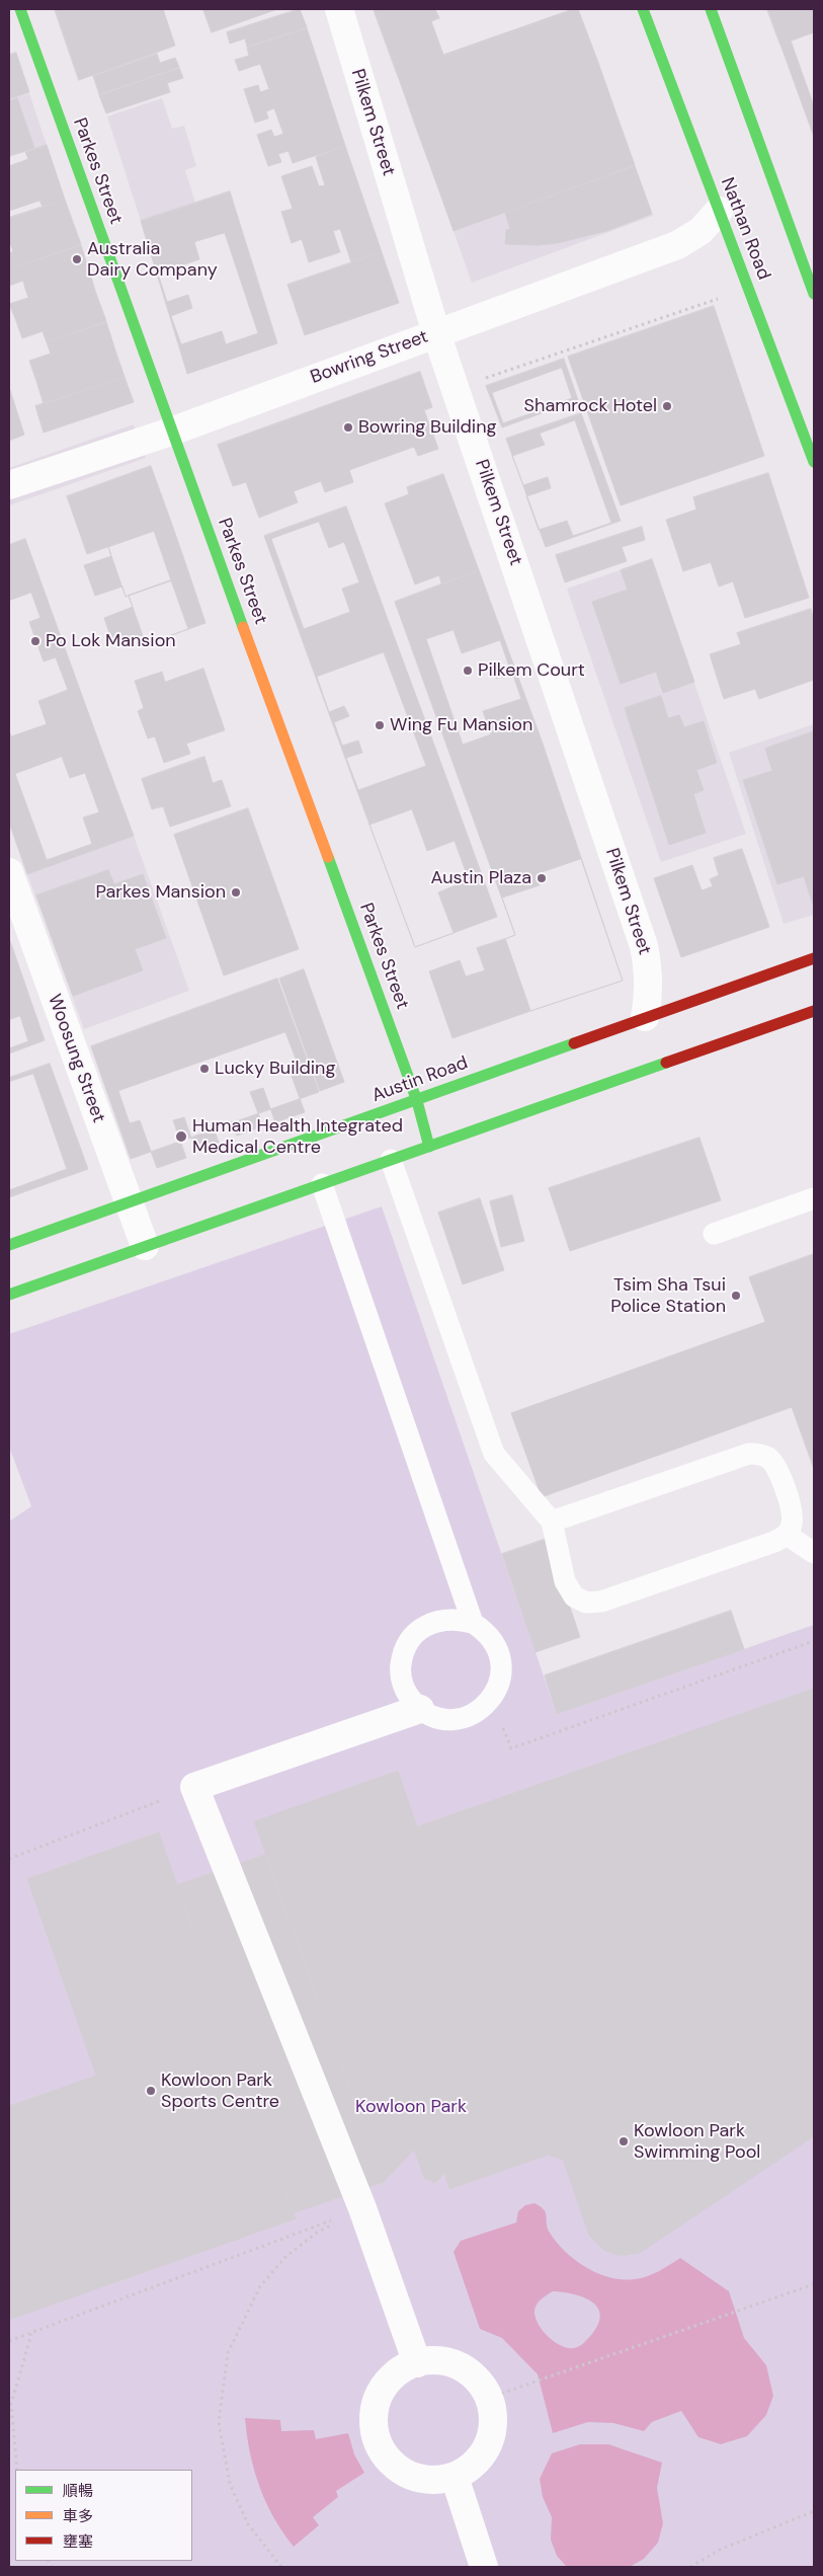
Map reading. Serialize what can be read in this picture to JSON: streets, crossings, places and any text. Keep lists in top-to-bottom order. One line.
{"streets":{"main road":["Parkes Street","Nathan Road","Austin Road"],"street":["Pilkem Street","Bowring Street","Woosung Street"]},"crossings":[["Pilkem Street","Bowring Street"],["Pilkem Street","Austin Road"],["Parkes Street","Bowring Street"],["Parkes Street","Austin Road"],["Nathan Road","Bowring Street"],["Woosung Street","Austin Road"]],"parks":["Kowloon Park"],"places":["Australia Dairy Company","Shamrock Hotel","Bowring Building","Po Lok Mansion","Pilkem Court","Wing Fu Mansion","Austin Plaza","Parkes Mansion","Lucky Building","Human Health Integrated Medical Centre","Tsim Sha Tsui Police Station","Kowloon Park Sports Centre","Kowloon Park Swimming Pool"],"legend":["順暢","車多","壅塞"]}
